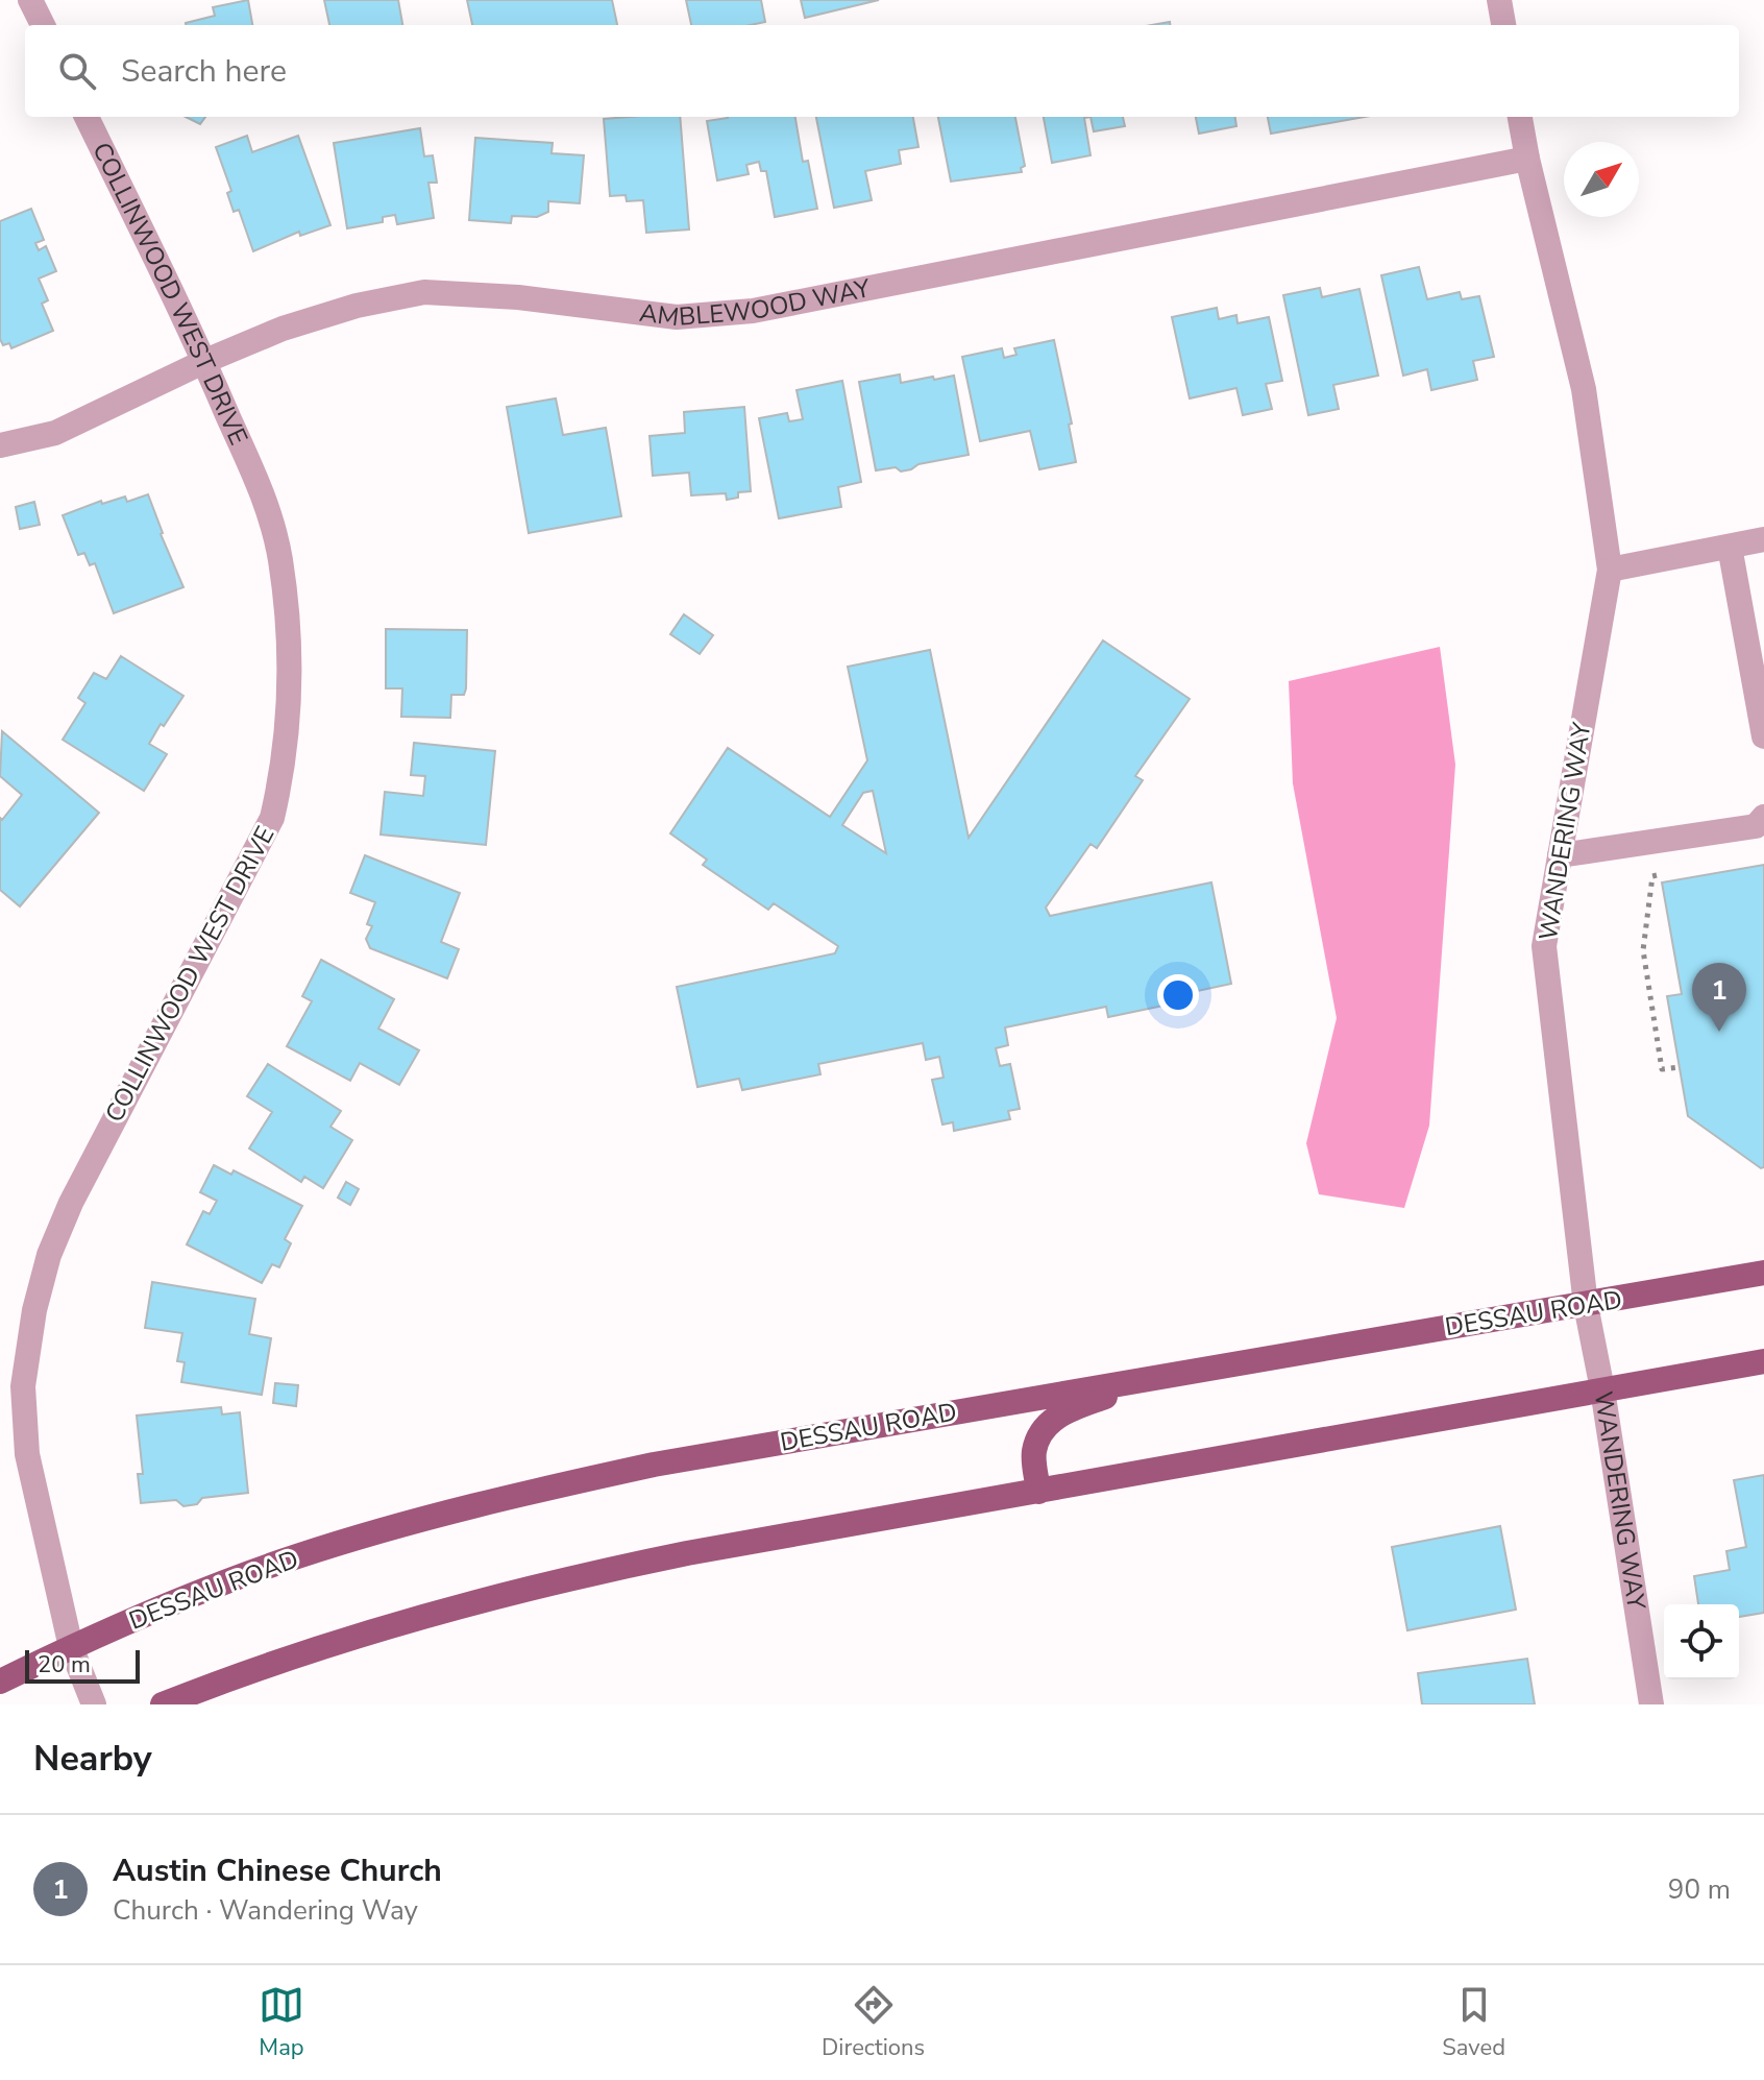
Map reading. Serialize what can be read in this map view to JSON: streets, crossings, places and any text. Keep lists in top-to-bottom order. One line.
{"streets":{"main road":["DESSAU ROAD"],"street":["COLLINWOOD WEST DRIVE","AMBLEWOOD WAY","WANDERING WAY"]},"crossings":[["COLLINWOOD WEST DRIVE","AMBLEWOOD WAY"],["COLLINWOOD WEST DRIVE","DESSAU ROAD"],["AMBLEWOOD WAY","WANDERING WAY"],["WANDERING WAY","DESSAU ROAD"]],"scale_bar":"20 m","north":"top right","page":{"search":"Search here","pins":"1","scale":"20 m","heading":"Nearby","list":[{"mark":"1","name":"Austin Chinese Church","note":"Church · Wandering Way","value":"90 m"}],"nav":["Map","Directions","Saved"]}}
